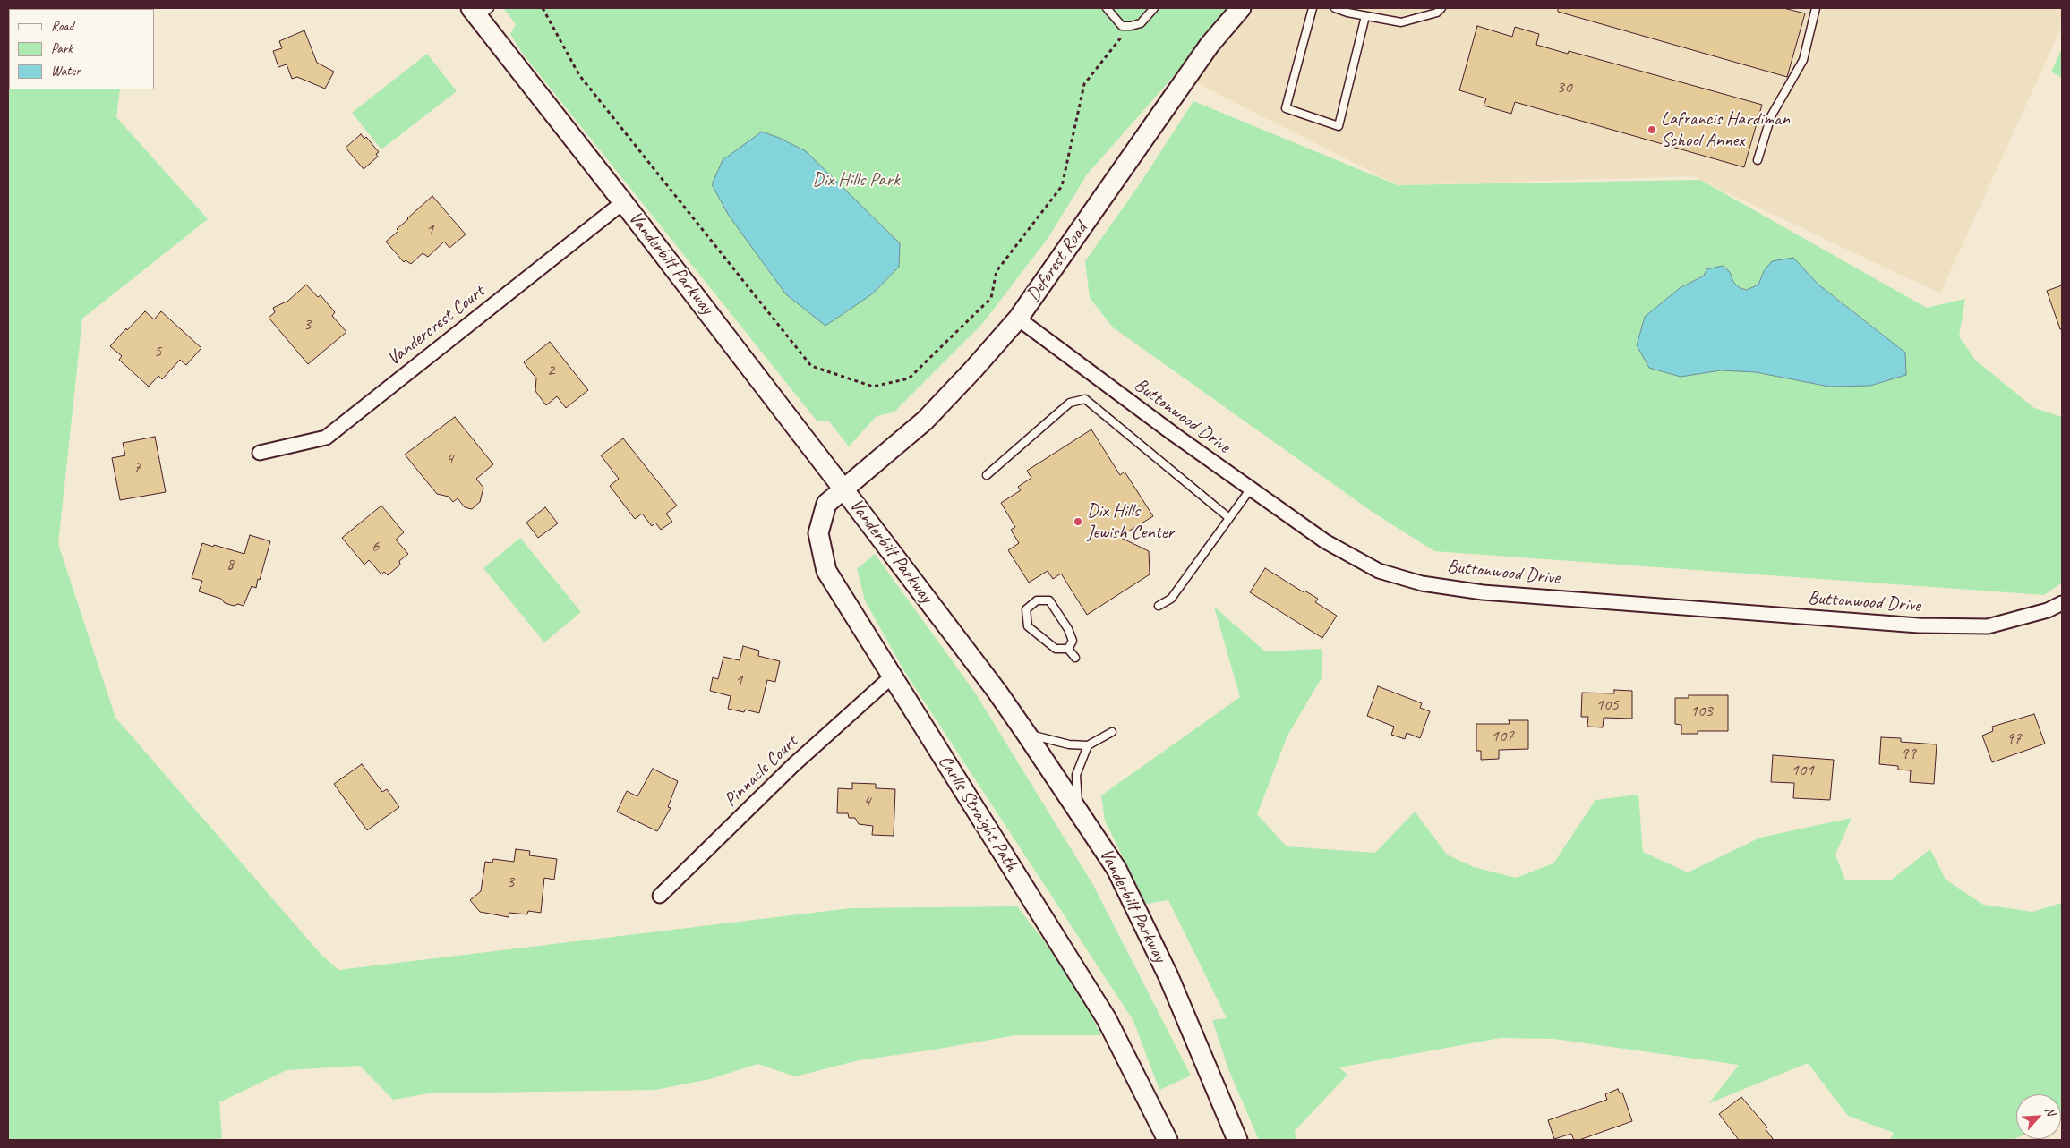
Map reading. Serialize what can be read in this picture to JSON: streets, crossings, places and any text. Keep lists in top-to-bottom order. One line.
{"streets":{"street":["Deforest Road","Vanderbilt Parkway","Vandercrest Court","Buttonwood Drive","Pinnacle Court","Carlls Straight Path"]},"crossings":[["Deforest Road","Vanderbilt Parkway"],["Deforest Road","Buttonwood Drive"],["Deforest Road","Carlls Straight Path"],["Vanderbilt Parkway","Vandercrest Court"],["Vanderbilt Parkway","Carlls Straight Path"],["Pinnacle Court","Carlls Straight Path"]],"parks":["Dix Hills Park"],"places":["Lafrancis Hardiman School Annex","Dix Hills Jewish Center"],"house_numbers":["30","1","3","5","2","4","7","6","8","1","105","103","107","97","99","101","4","3"],"legend":["Road","Park","Water"],"north":"top right"}
